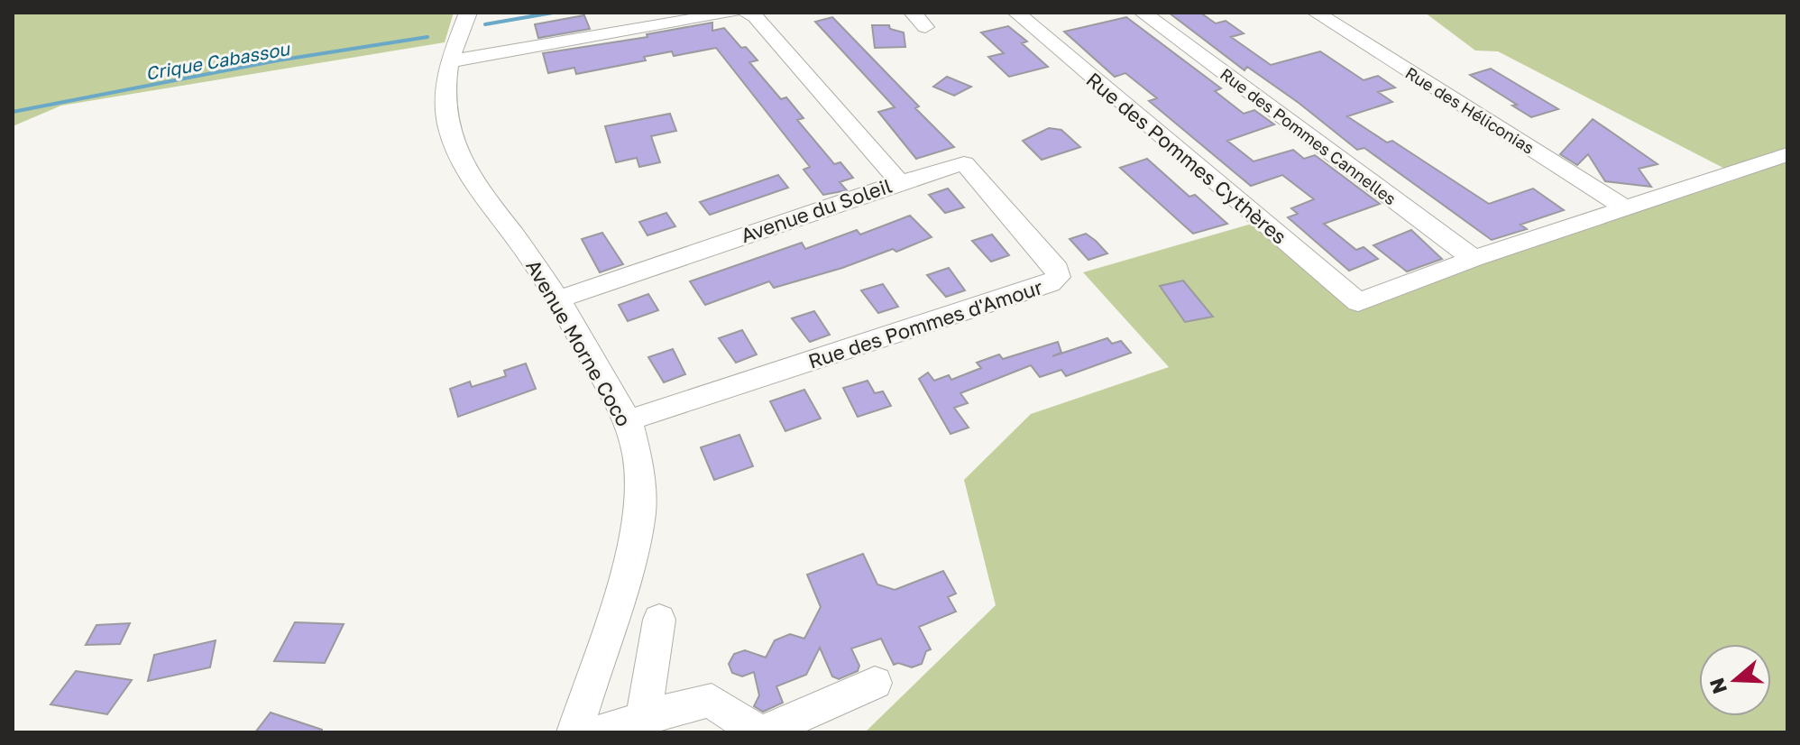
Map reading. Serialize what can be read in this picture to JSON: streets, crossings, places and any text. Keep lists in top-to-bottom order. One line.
{"streets":{"street":["Rue des Héliconias","Rue des Pommes Cannelles","Rue des Pommes Cythères","Avenue du Soleil","Rue des Pommes d'Amour","Avenue Morne Coco"]},"crossings":[["Rue des Pommes Cannelles","Rue des Pommes Cythères"],["Avenue du Soleil","Rue des Pommes d'Amour"],["Avenue du Soleil","Avenue Morne Coco"],["Rue des Pommes d'Amour","Avenue Morne Coco"]],"water":["Crique Cabassou"],"north":"left"}
